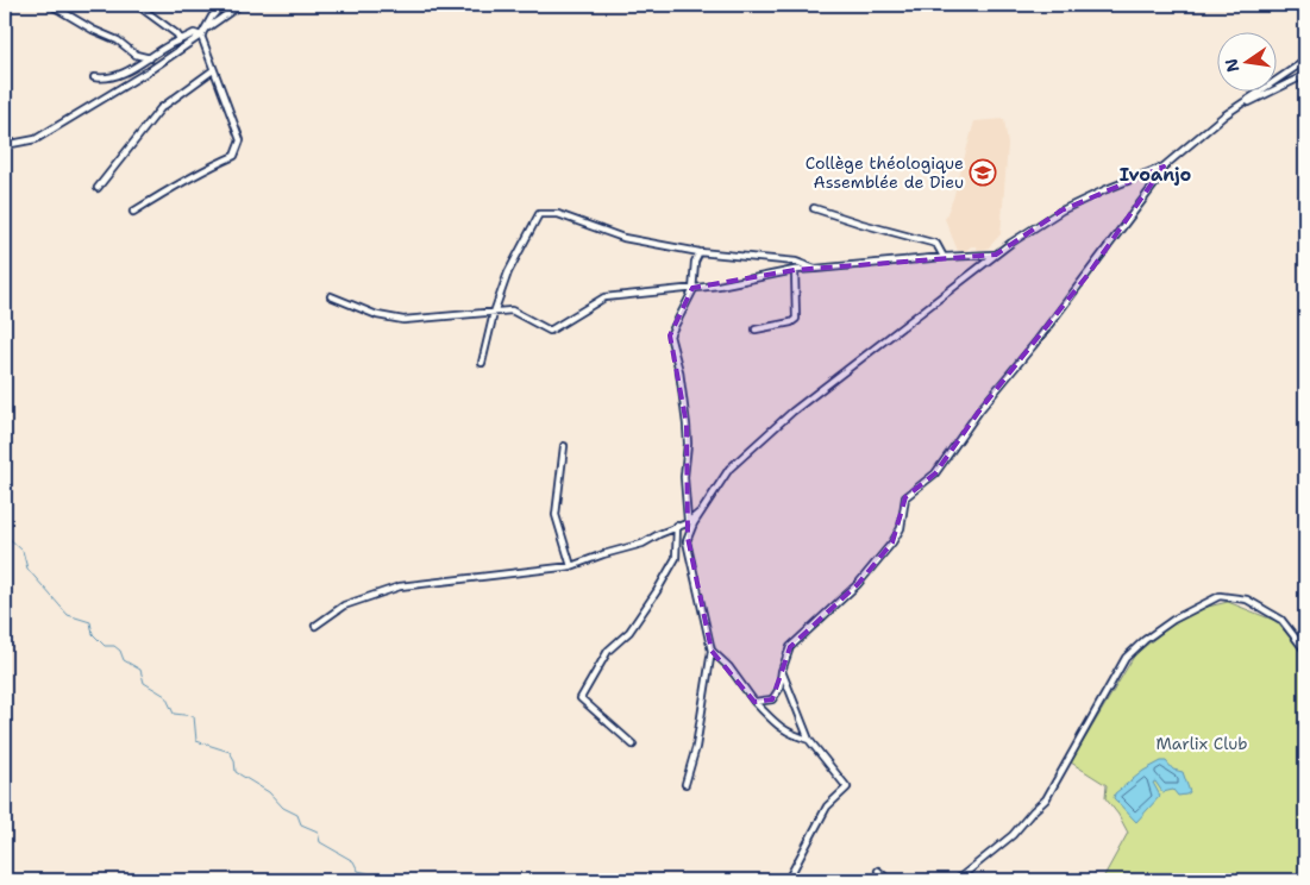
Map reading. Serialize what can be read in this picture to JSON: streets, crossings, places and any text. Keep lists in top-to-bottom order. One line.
{"districts":["Ivoanjo"],"parks":["Marlix Club"],"places":{"school or university":["Collège théologique Assemblée de Dieu"]},"north":"left"}
